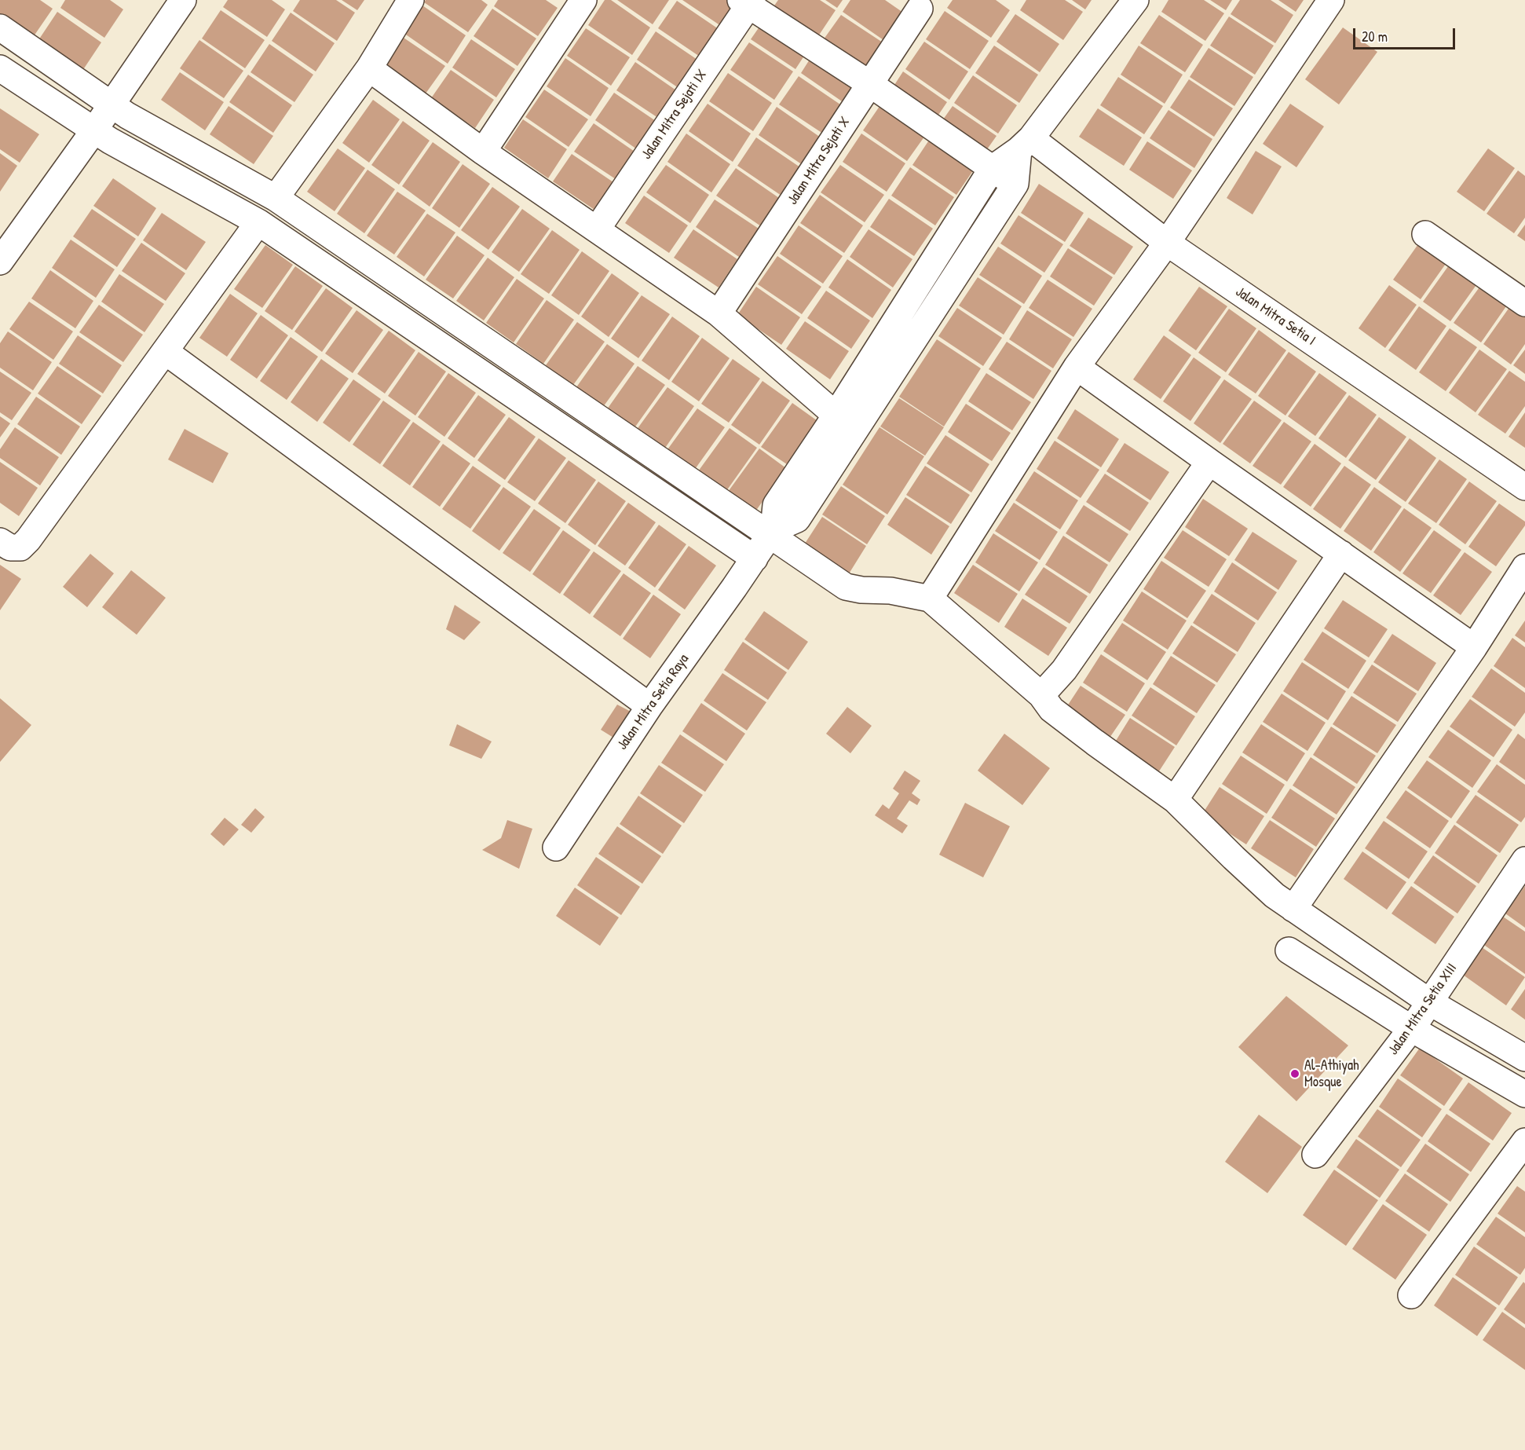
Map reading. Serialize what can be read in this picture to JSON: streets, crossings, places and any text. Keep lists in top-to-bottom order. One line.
{"streets":{"street":["Jalan Mitra Sejati IX","Jalan Mitra Sejati X","Jalan Mitra Setia I","Jalan Mitra Setia Raya","Jalan Mitra Setia XIII"]},"places":["Al-Athiyah Mosque"],"scale_bar":"20 m"}
